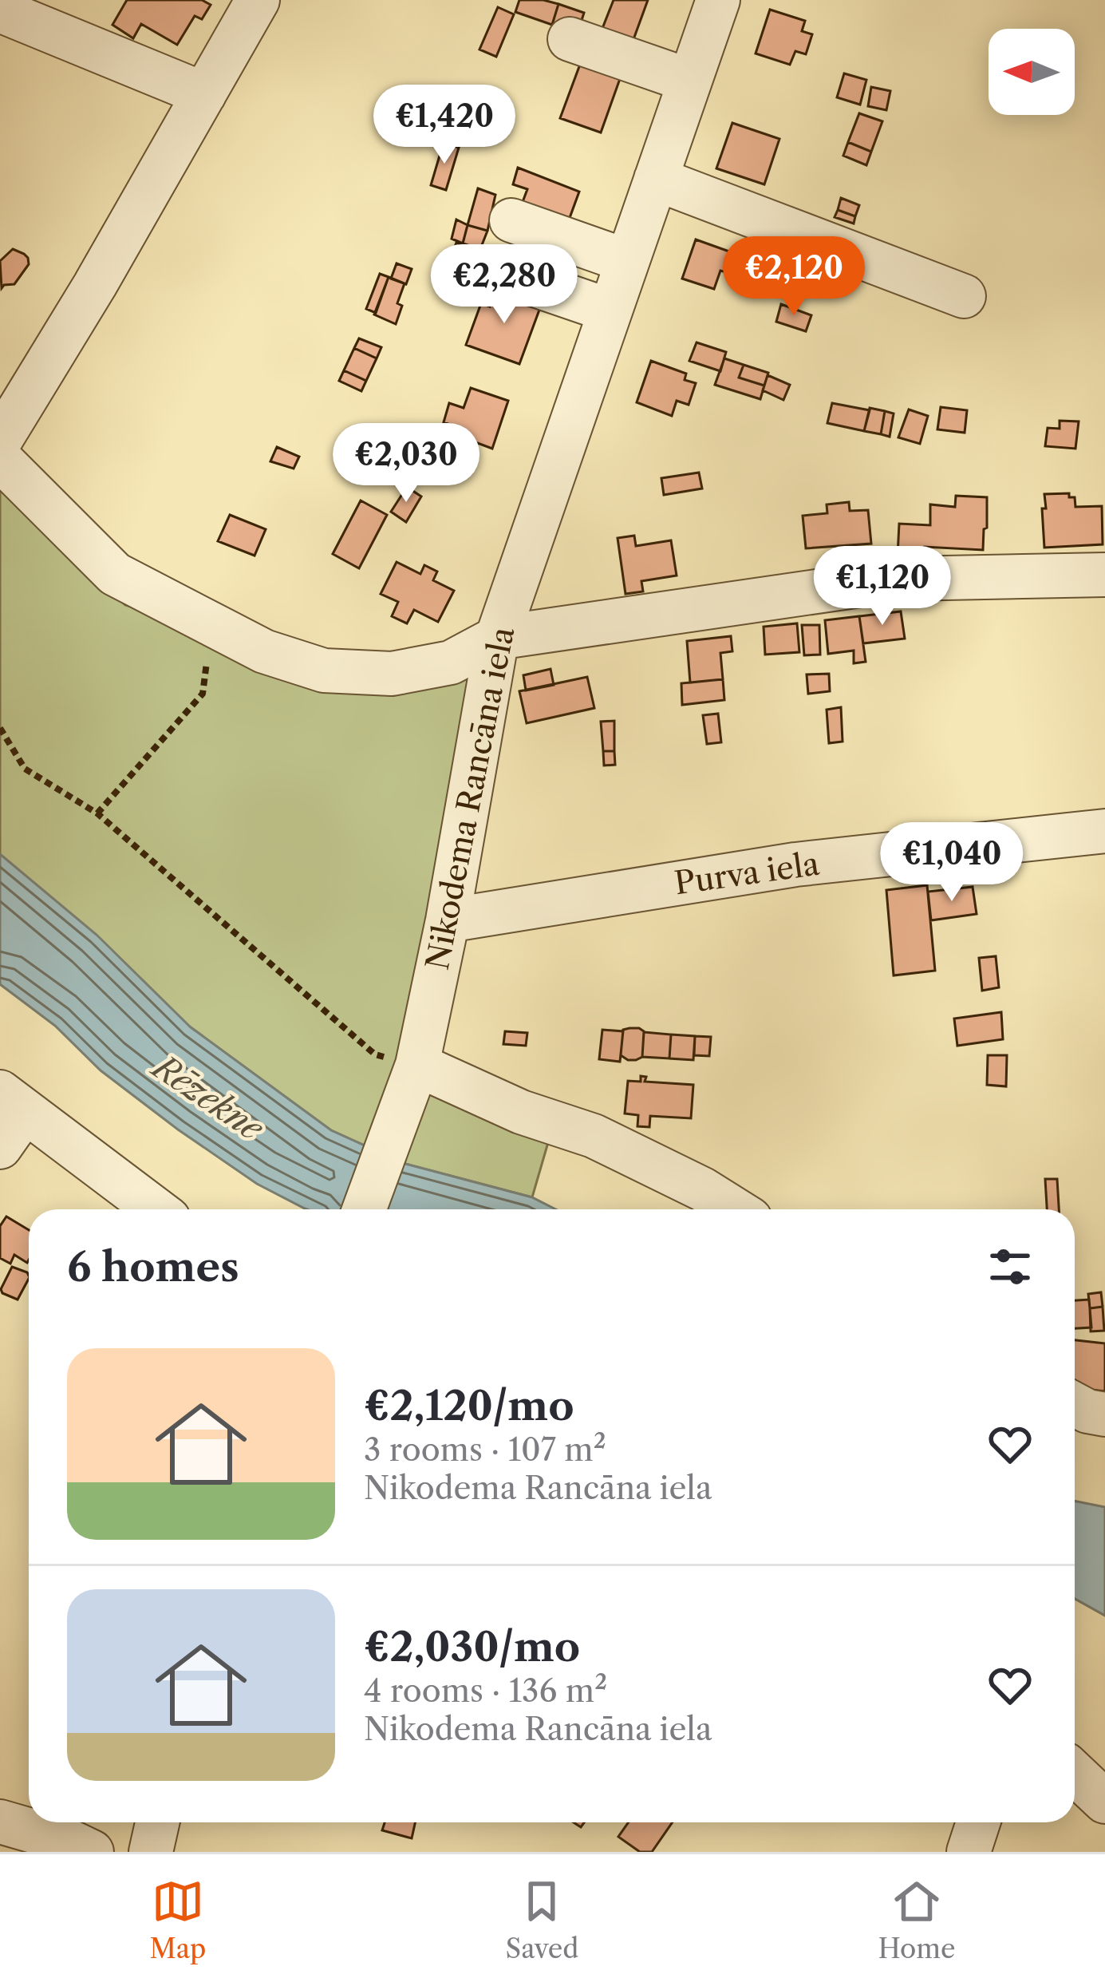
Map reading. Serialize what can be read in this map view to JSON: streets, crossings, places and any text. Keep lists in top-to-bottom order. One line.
{"streets":{"street":["Nikodema Rancāna iela","Purva iela"]},"crossings":[["Nikodema Rancāna iela","Purva iela"]],"water":["Rēzekne"],"north":"left","page":{"price":["€1,420","€2,120","€2,280","€2,030","€1,120","€1,040"],"heading":"6 homes","list":[{"name":"€2,120/mo","note":"3 rooms · 107 m² · Nikodema Rancāna iela"},{"name":"€2,030/mo","note":"4 rooms · 136 m² · Nikodema Rancāna iela"}],"tabs":["Map","Saved","Home"]}}
